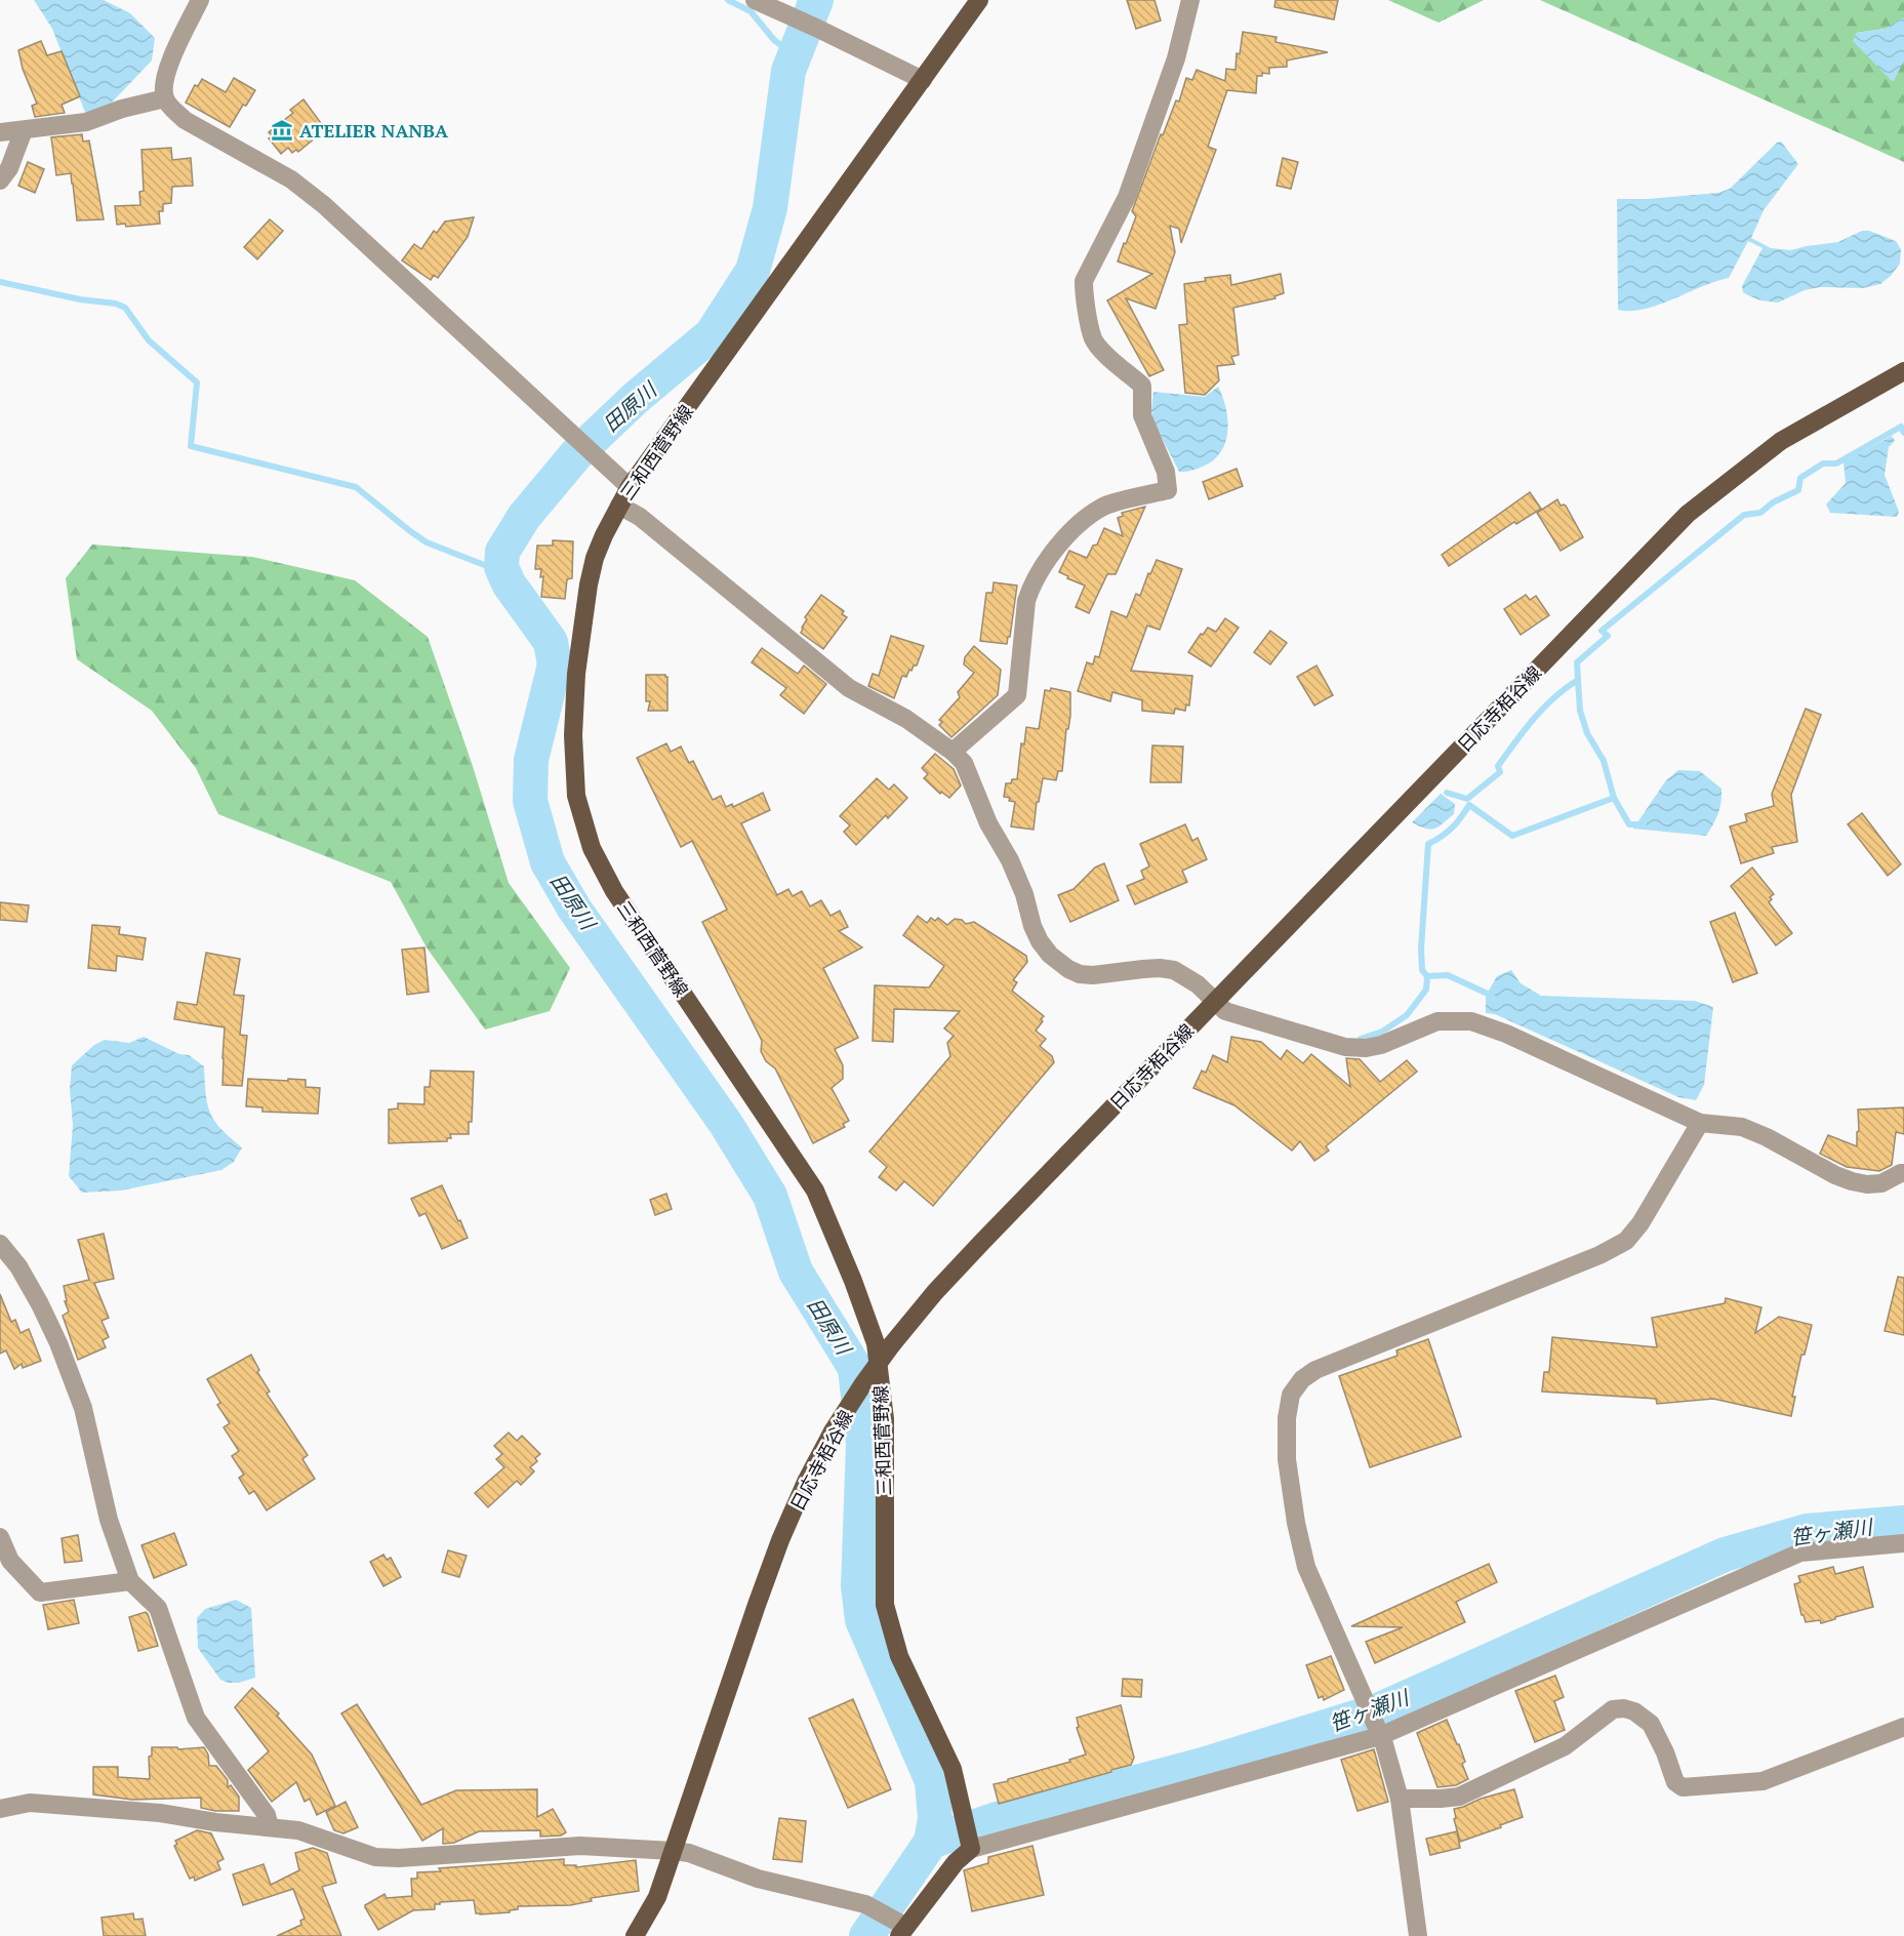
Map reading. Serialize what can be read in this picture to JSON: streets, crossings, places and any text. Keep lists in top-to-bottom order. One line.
{"streets":{"main road":["三和西菅野線","日応寺栢谷線"]},"water":["田原川","笹ヶ瀬川"],"places":{"museum":["ATELIER NANBA"]}}
